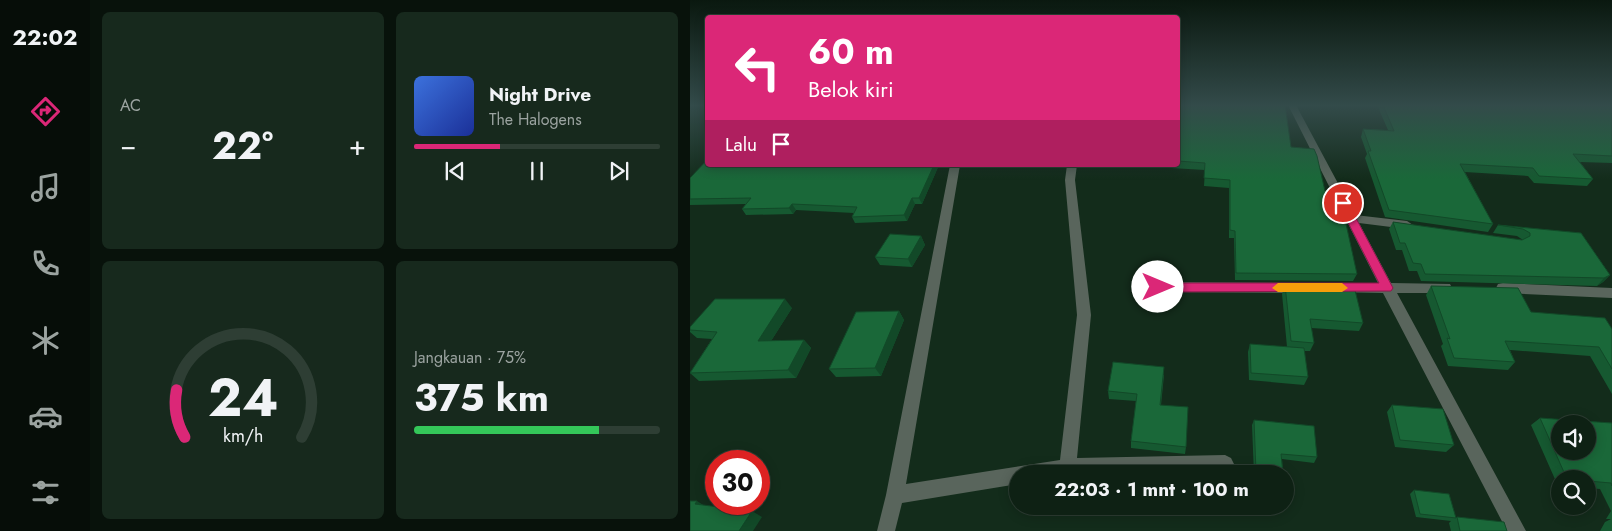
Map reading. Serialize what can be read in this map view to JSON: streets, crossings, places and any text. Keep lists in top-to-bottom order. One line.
{"page":{"tabs":"22:02","tile":["AC",["Jangkauan · 75%","375 km"]],"turn":["60 m","Belok kiri"],"song":["Night Drive","The Halogens"],"then":"Lalu","heat":["−","22°","+"],"limit":"30","trip":"22:03 · 1 mnt · 100 m","gauge":["24","km/h"]}}
